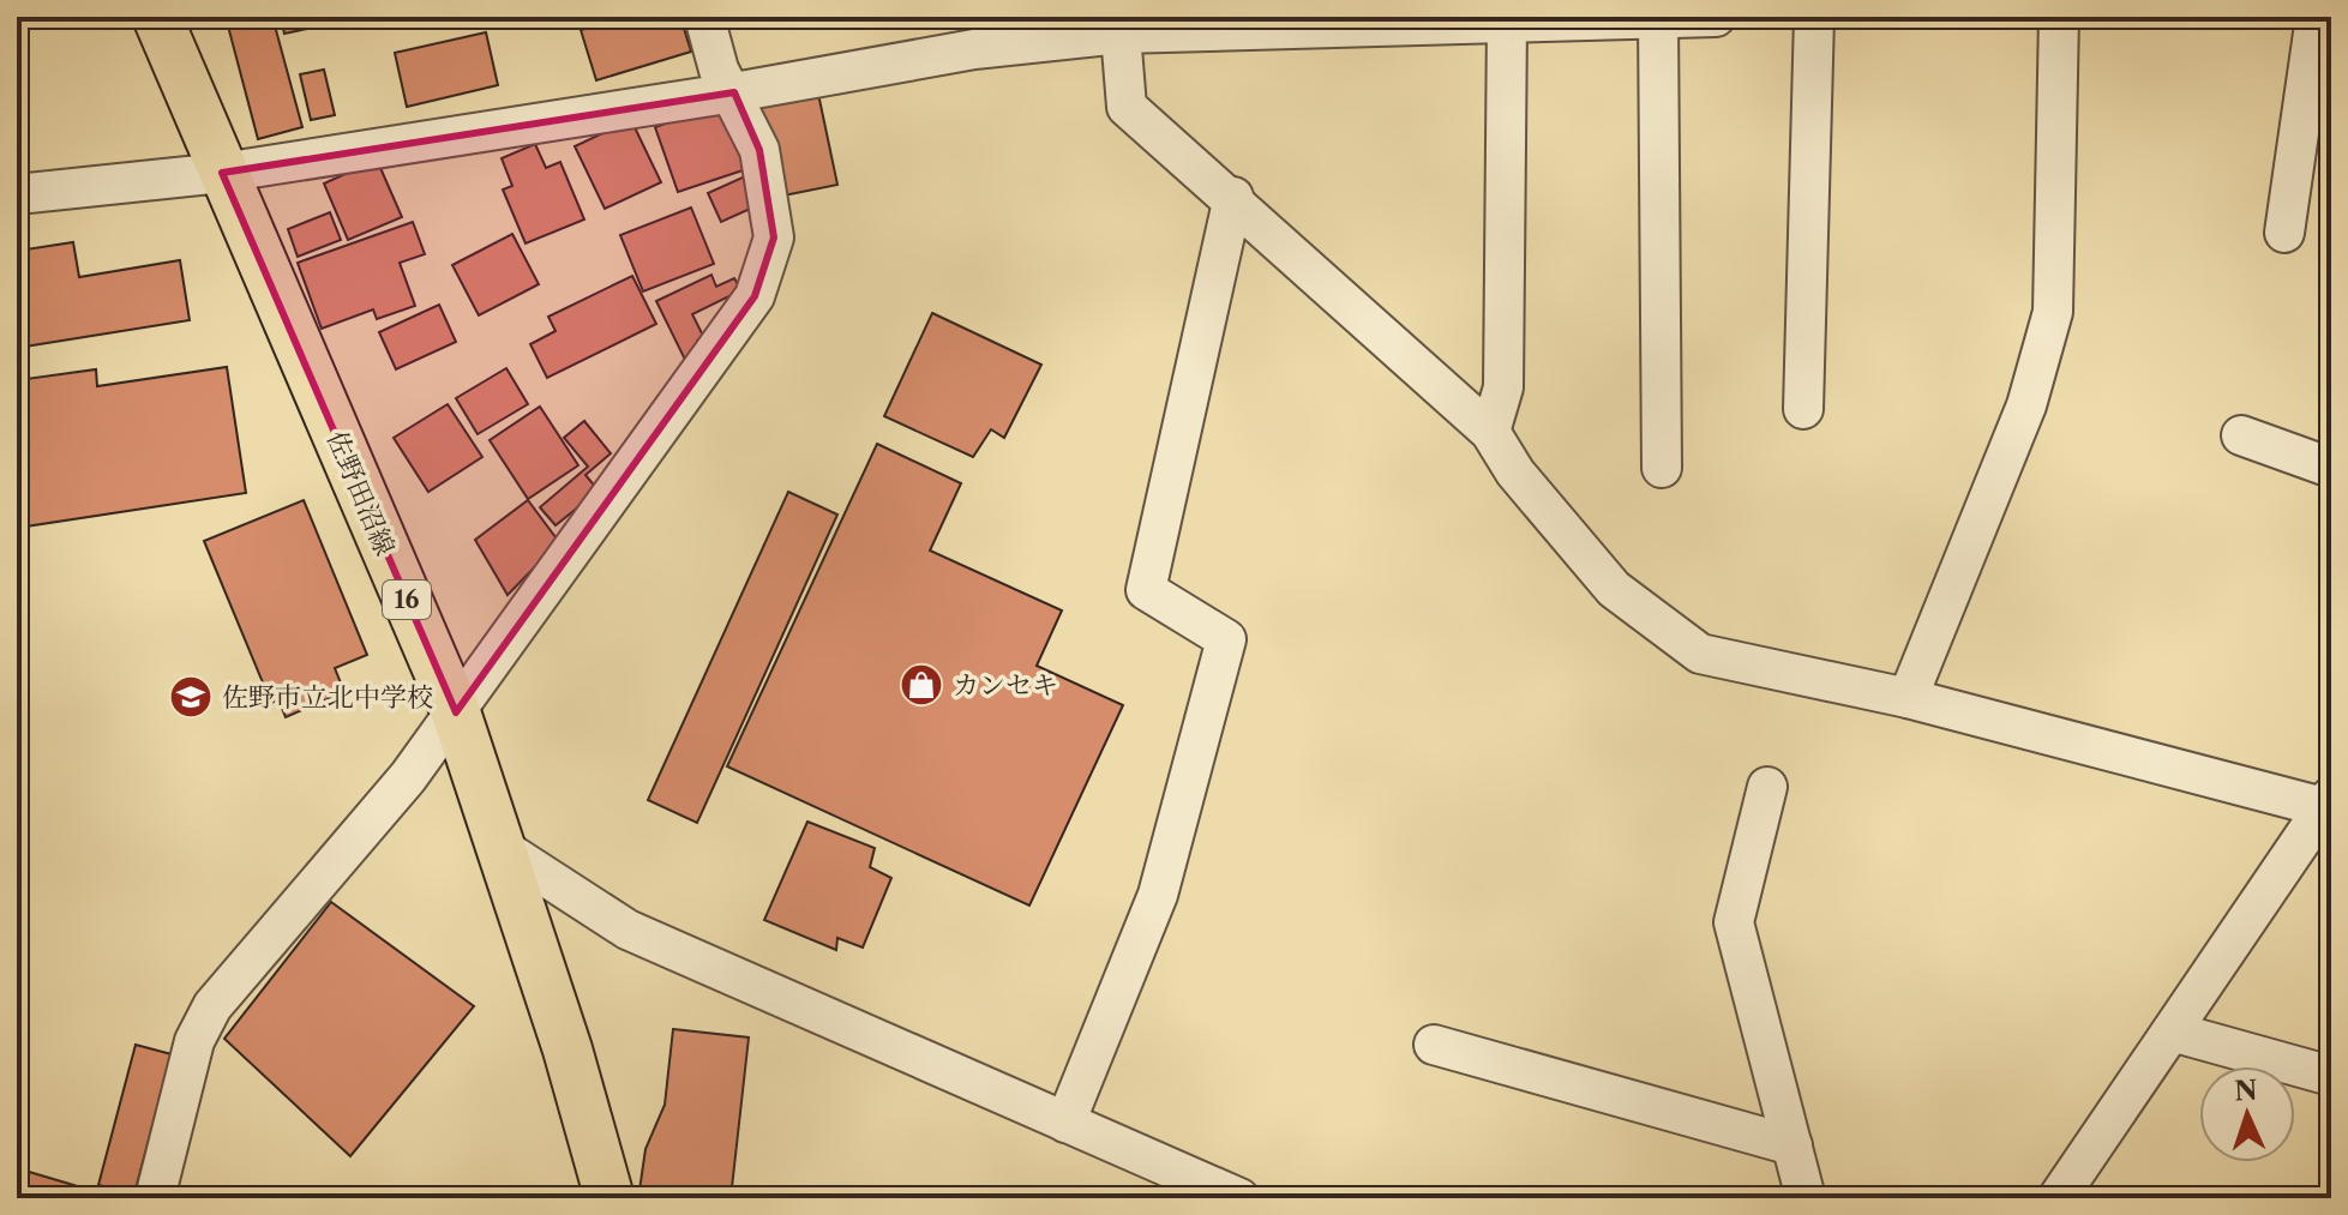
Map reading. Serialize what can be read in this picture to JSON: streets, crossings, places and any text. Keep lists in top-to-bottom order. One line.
{"streets":{"main road":["佐野田沼線","16"]},"places":{"shop":["カンセキ"],"school or university":["佐野市立北中学校"]},"north":"top"}
